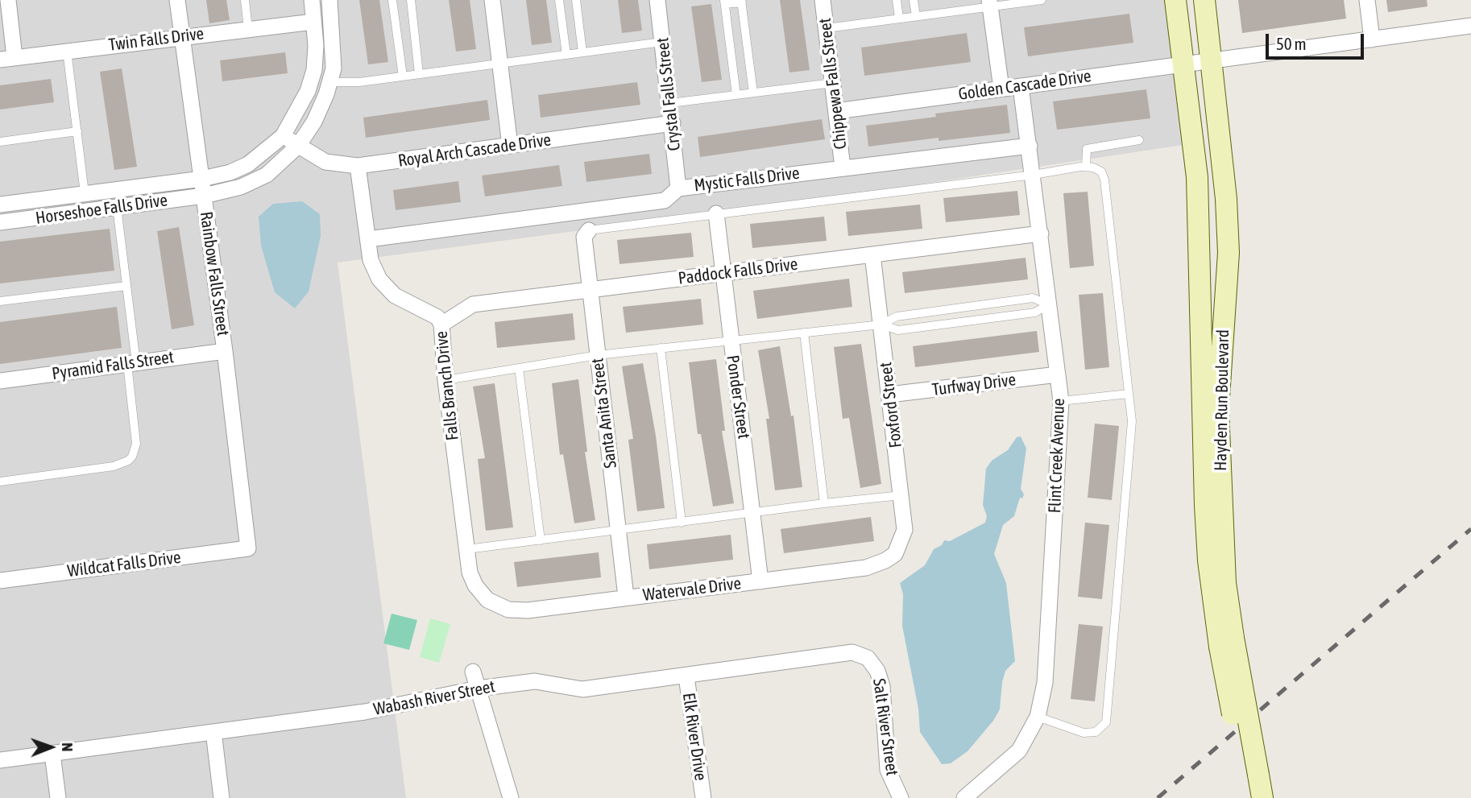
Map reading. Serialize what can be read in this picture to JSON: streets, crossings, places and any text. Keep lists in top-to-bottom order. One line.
{"streets":{"main road":["Hayden Run Boulevard"],"street":["Twin Falls Drive","Chippewa Falls Street","Golden Cascade Drive","Crystal Falls Street","Royal Arch Cascade Drive","Mystic Falls Drive","Horseshoe Falls Drive","Paddock Falls Drive","Rainbow Falls Street","Pyramid Falls Street","Turfway Drive","Falls Branch Drive","Ponder Street","Foxford Street","Santa Anita Street","Flint Creek Avenue","Wildcat Falls Drive","Watervale Drive","Wabash River Street","Salt River Street","Elk River Drive"]},"crossings":[["Twin Falls Drive","Horseshoe Falls Drive"],["Twin Falls Drive","Rainbow Falls Street"],["Chippewa Falls Street","Golden Cascade Drive"],["Chippewa Falls Street","Mystic Falls Drive"],["Golden Cascade Drive","Hayden Run Boulevard"],["Golden Cascade Drive","Flint Creek Avenue"],["Crystal Falls Street","Royal Arch Cascade Drive"],["Crystal Falls Street","Mystic Falls Drive"],["Royal Arch Cascade Drive","Horseshoe Falls Drive"],["Royal Arch Cascade Drive","Falls Branch Drive"],["Mystic Falls Drive","Falls Branch Drive"],["Mystic Falls Drive","Flint Creek Avenue"],["Horseshoe Falls Drive","Rainbow Falls Street"],["Paddock Falls Drive","Falls Branch Drive"],["Paddock Falls Drive","Ponder Street"],["Paddock Falls Drive","Foxford Street"],["Paddock Falls Drive","Santa Anita Street"],["Paddock Falls Drive","Flint Creek Avenue"],["Rainbow Falls Street","Pyramid Falls Street"],["Rainbow Falls Street","Wildcat Falls Drive"],["Turfway Drive","Foxford Street"],["Turfway Drive","Flint Creek Avenue"],["Falls Branch Drive","Watervale Drive"],["Ponder Street","Watervale Drive"],["Foxford Street","Watervale Drive"],["Santa Anita Street","Watervale Drive"],["Wabash River Street","Salt River Street"],["Wabash River Street","Elk River Drive"]],"scale_bar":"50 m","north":"right"}
